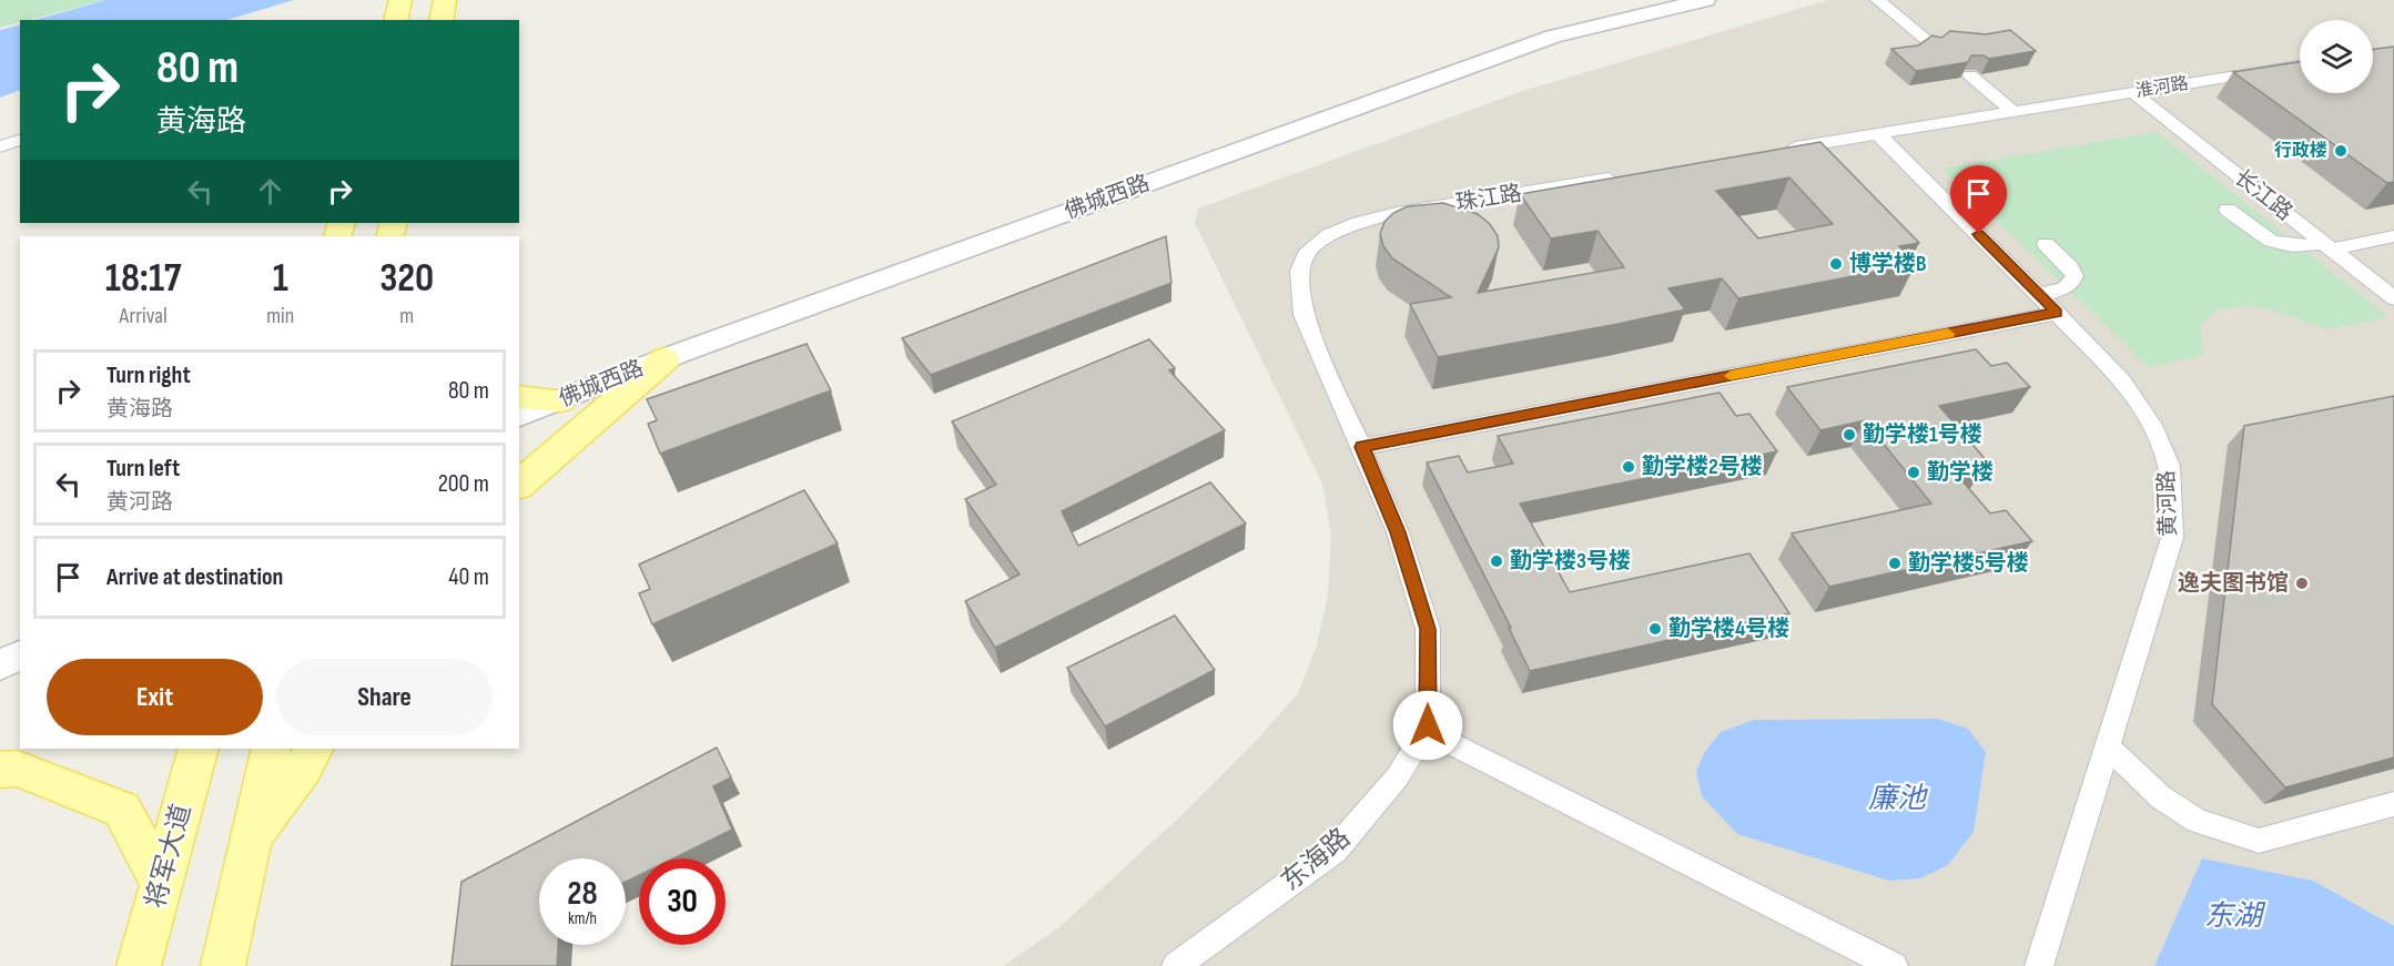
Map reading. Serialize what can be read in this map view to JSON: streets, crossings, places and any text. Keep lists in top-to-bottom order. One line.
{"streets":{"main road":["佛城西路","将军大道"],"street":["淮河路","长江路","珠江路","黄河路","东海路"]},"crossings":[["淮河路","长江路"],["珠江路","东海路"]],"water":["廉池","东湖"],"places":["行政楼","博学楼B","勤学楼1号楼","勤学楼2号楼","勤学楼","勤学楼3号楼","勤学楼5号楼","逸夫图书馆","勤学楼4号楼"],"page":{"turn":["80 m","黄海路"],"eta":["18:17","Arrival","1","min","320","m"],"list":[{"name":"Turn right","note":"黄海路","value":"80 m"},{"name":"Turn left","note":"黄河路","value":"200 m"},{"name":"Arrive at destination","value":"40 m"}],"buttons":["Exit","Share"],"speed":"28 km/h","limit":"30"}}
